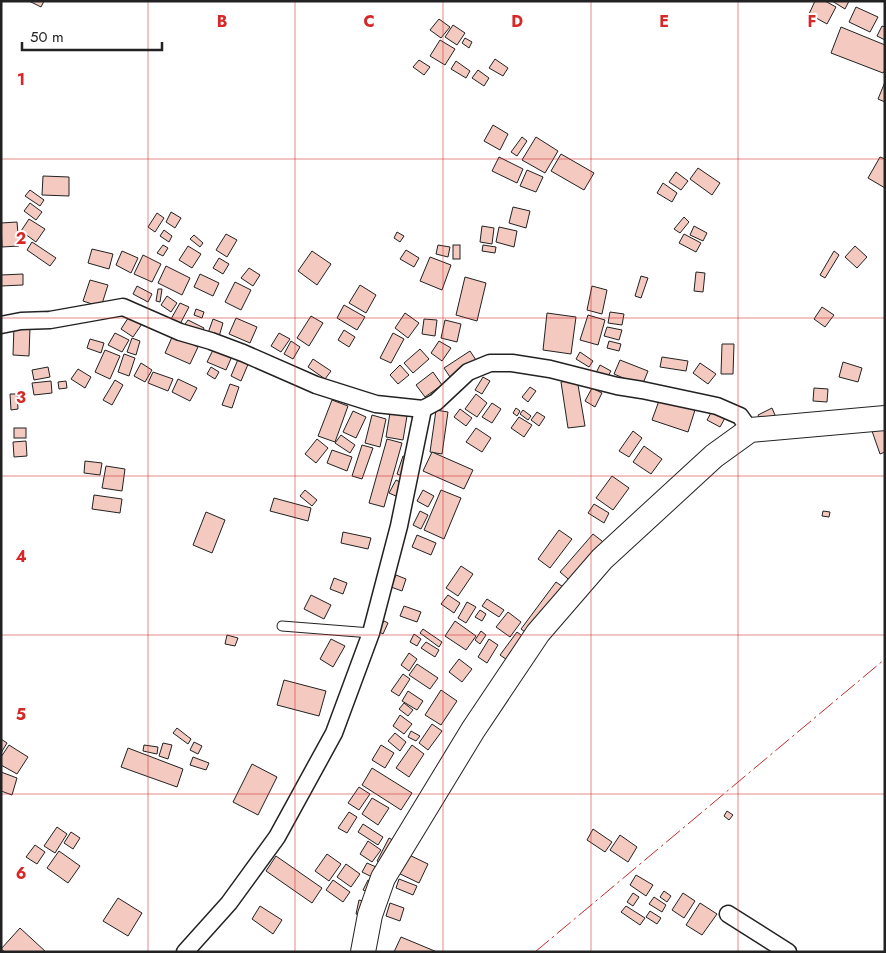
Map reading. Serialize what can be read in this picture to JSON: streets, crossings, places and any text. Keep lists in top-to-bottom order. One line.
{"scale_bar":"50 m","grid":{"columns":["B","C","D","E","F"],"rows":["1","2","3","4","5","6"]}}
